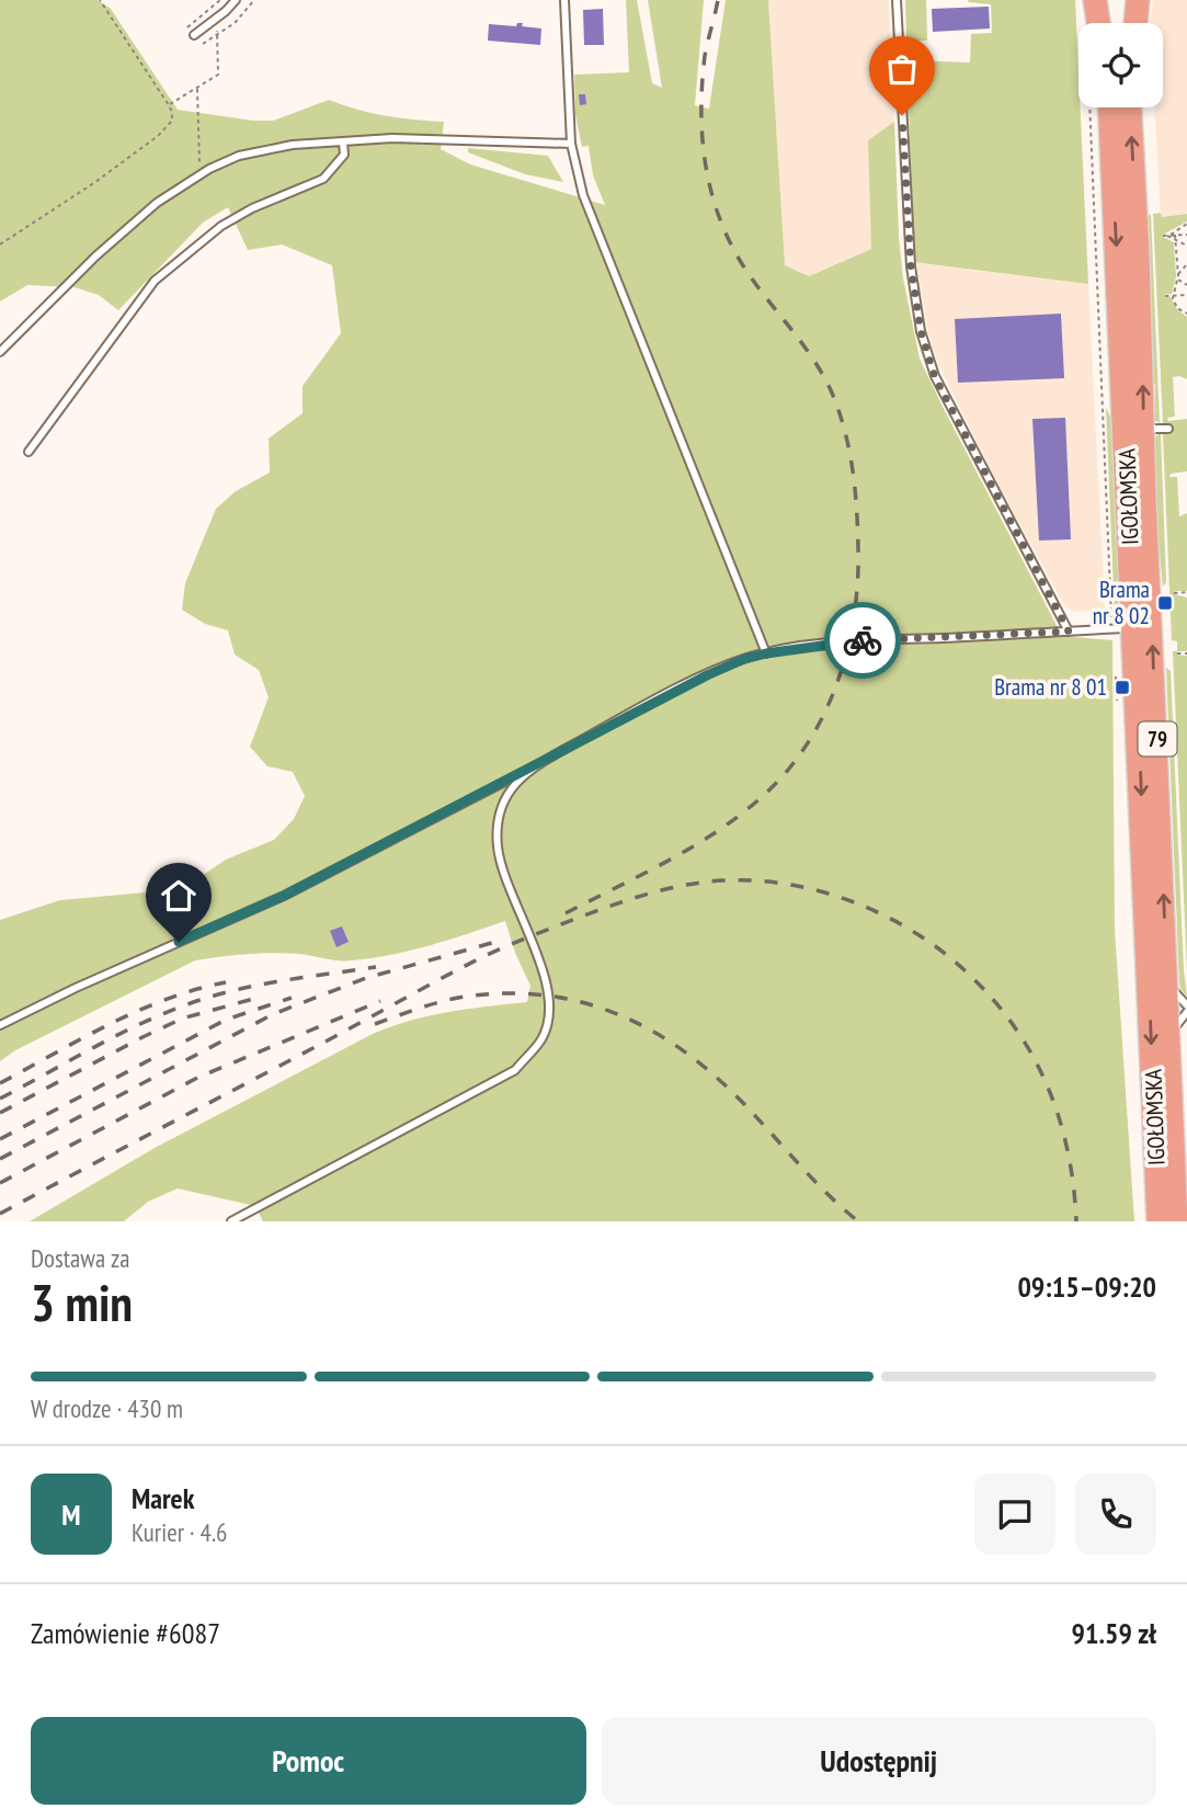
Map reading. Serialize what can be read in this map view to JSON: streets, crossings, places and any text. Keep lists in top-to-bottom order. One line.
{"streets":{"main road":["IGOŁOMSKA","79"]},"places":{"transit":["Brama nr 8 02","Brama nr 8 01"]},"page":{"heading":["3 min","Dostawa za","09:15–09:20"],"panel":["Marek","Kurier · 4.6","Zamówienie #6087","91.59 zł"],"bar":"W drodze · 430 m","round":"M","buttons":["Pomoc","Udostępnij"]}}
